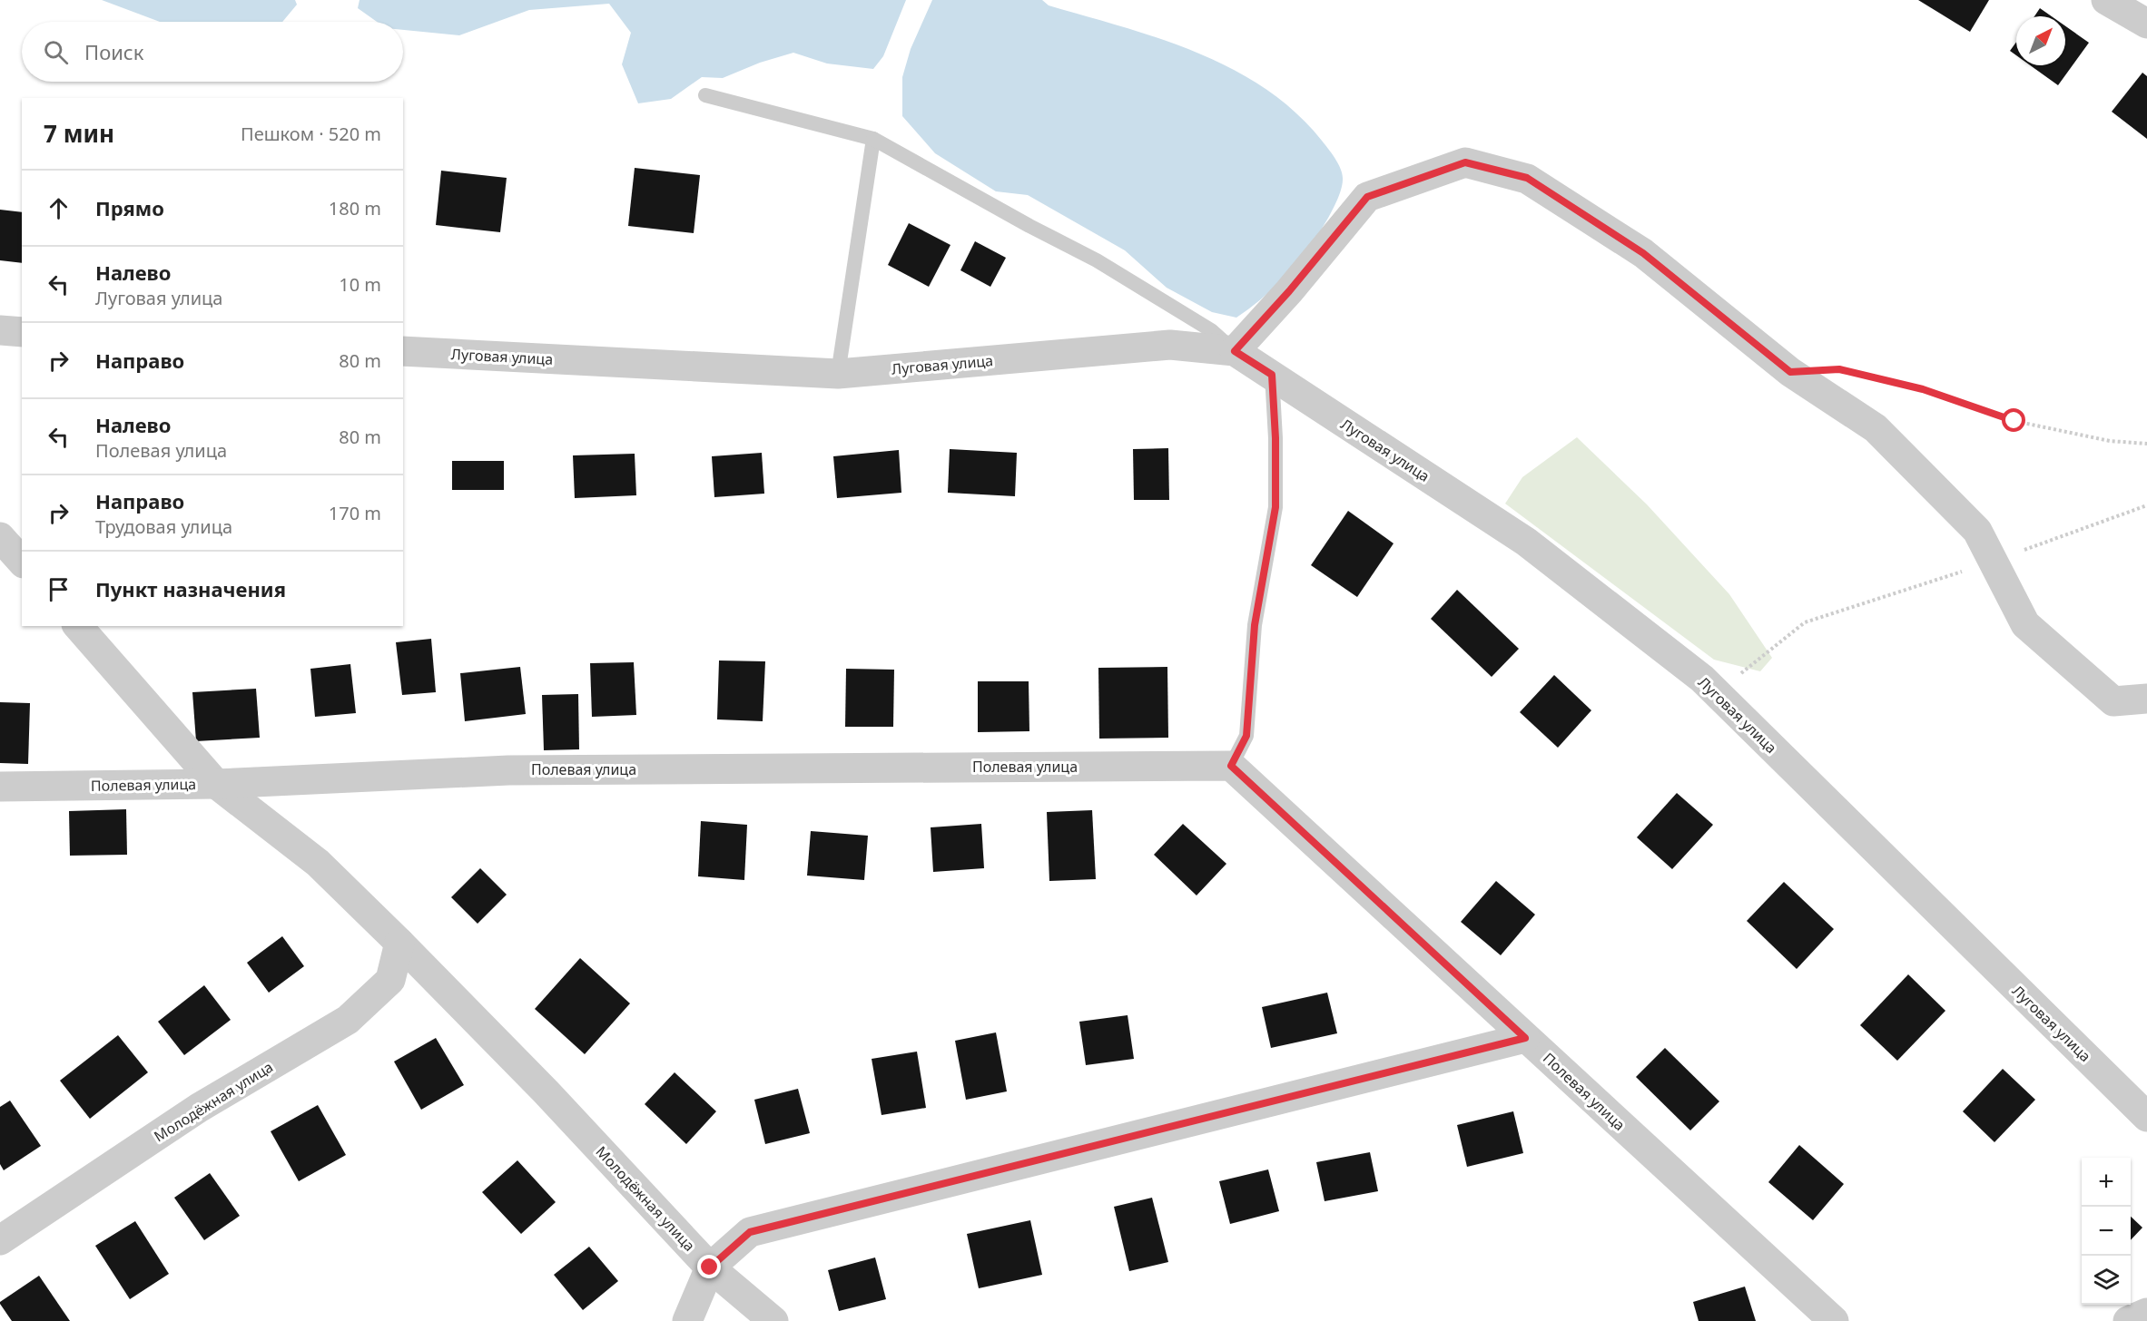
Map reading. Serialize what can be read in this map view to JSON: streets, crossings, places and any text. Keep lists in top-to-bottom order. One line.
{"streets":{"street":["Луговая улица","Полевая улица","Молодёжная улица"]},"crossings":[["Полевая улица","Молодёжная улица"]],"north":"top right","page":{"search":"Поиск","heading":["7 мин","Пешком · 520 m"],"list":[["Прямо","180 m"],["Налево","Луговая улица","10 m"],["Направо","80 m"],["Налево","Полевая улица","80 m"],["Направо","Трудовая улица","170 m"],"Пункт назначения"],"map_buttons":["+","−"]}}
